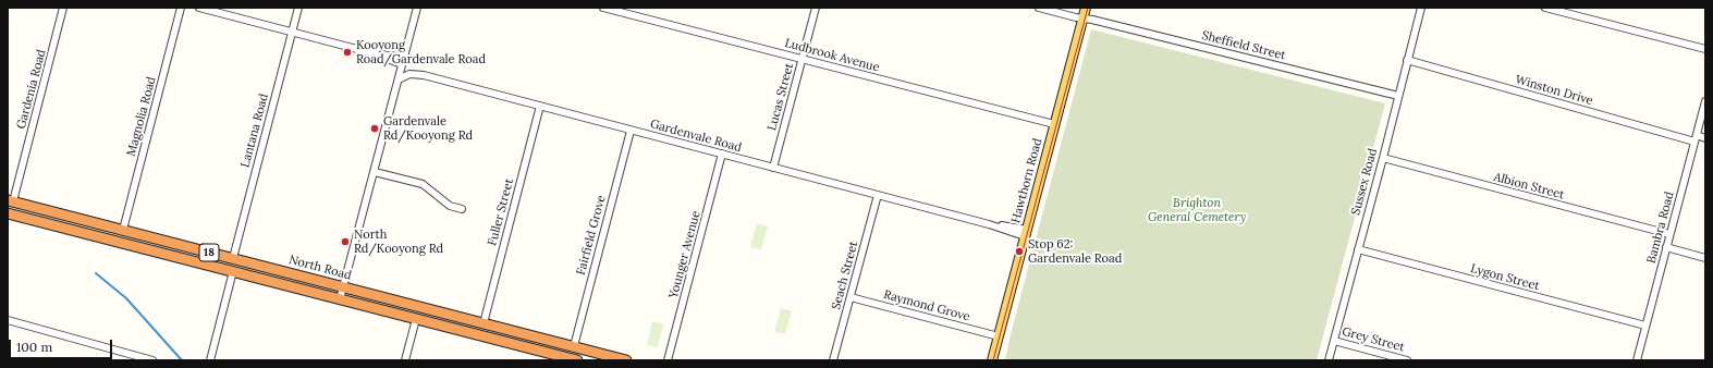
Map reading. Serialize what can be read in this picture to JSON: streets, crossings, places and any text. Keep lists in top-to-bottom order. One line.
{"streets":{"highway":["18","North Road"],"main road":["Hawthorn Road"],"street":["Sheffield Street","Ludbrook Avenue","Gardenia Road","Winston Drive","Lucas Street","Magnolia Road","Lantana Road","Gardenvale Road","Sussex Road","Albion Street","Fuller Street","Bambra Road","Fairfield Grove","Younger Avenue","Seach Street","Lygon Street","Raymond Grove","Grey Street"]},"crossings":[["Sheffield Street","Hawthorn Road"],["Sheffield Street","Sussex Road"],["Ludbrook Avenue","Lucas Street"],["Ludbrook Avenue","Hawthorn Road"],["Gardenia Road","North Road"],["Winston Drive","Sussex Road"],["Winston Drive","Bambra Road"],["Lucas Street","Gardenvale Road"],["Magnolia Road","North Road"],["Lantana Road","North Road"],["Gardenvale Road","Hawthorn Road"],["Gardenvale Road","Fuller Street"],["Gardenvale Road","Fairfield Grove"],["Gardenvale Road","Younger Avenue"],["Gardenvale Road","Seach Street"],["Hawthorn Road","Raymond Grove"],["Sussex Road","Albion Street"],["Sussex Road","Lygon Street"],["Sussex Road","Grey Street"],["Albion Street","Bambra Road"],["Fuller Street","North Road"],["Bambra Road","Lygon Street"],["Fairfield Grove","North Road"],["Seach Street","Raymond Grove"]],"parks":["Brighton General Cemetery"],"places":["Kooyong Road/Gardenvale Road","Gardenvale Rd/Kooyong Rd","North Rd/Kooyong Rd","Stop 62: Gardenvale Road"],"scale_bar":"100 m"}
